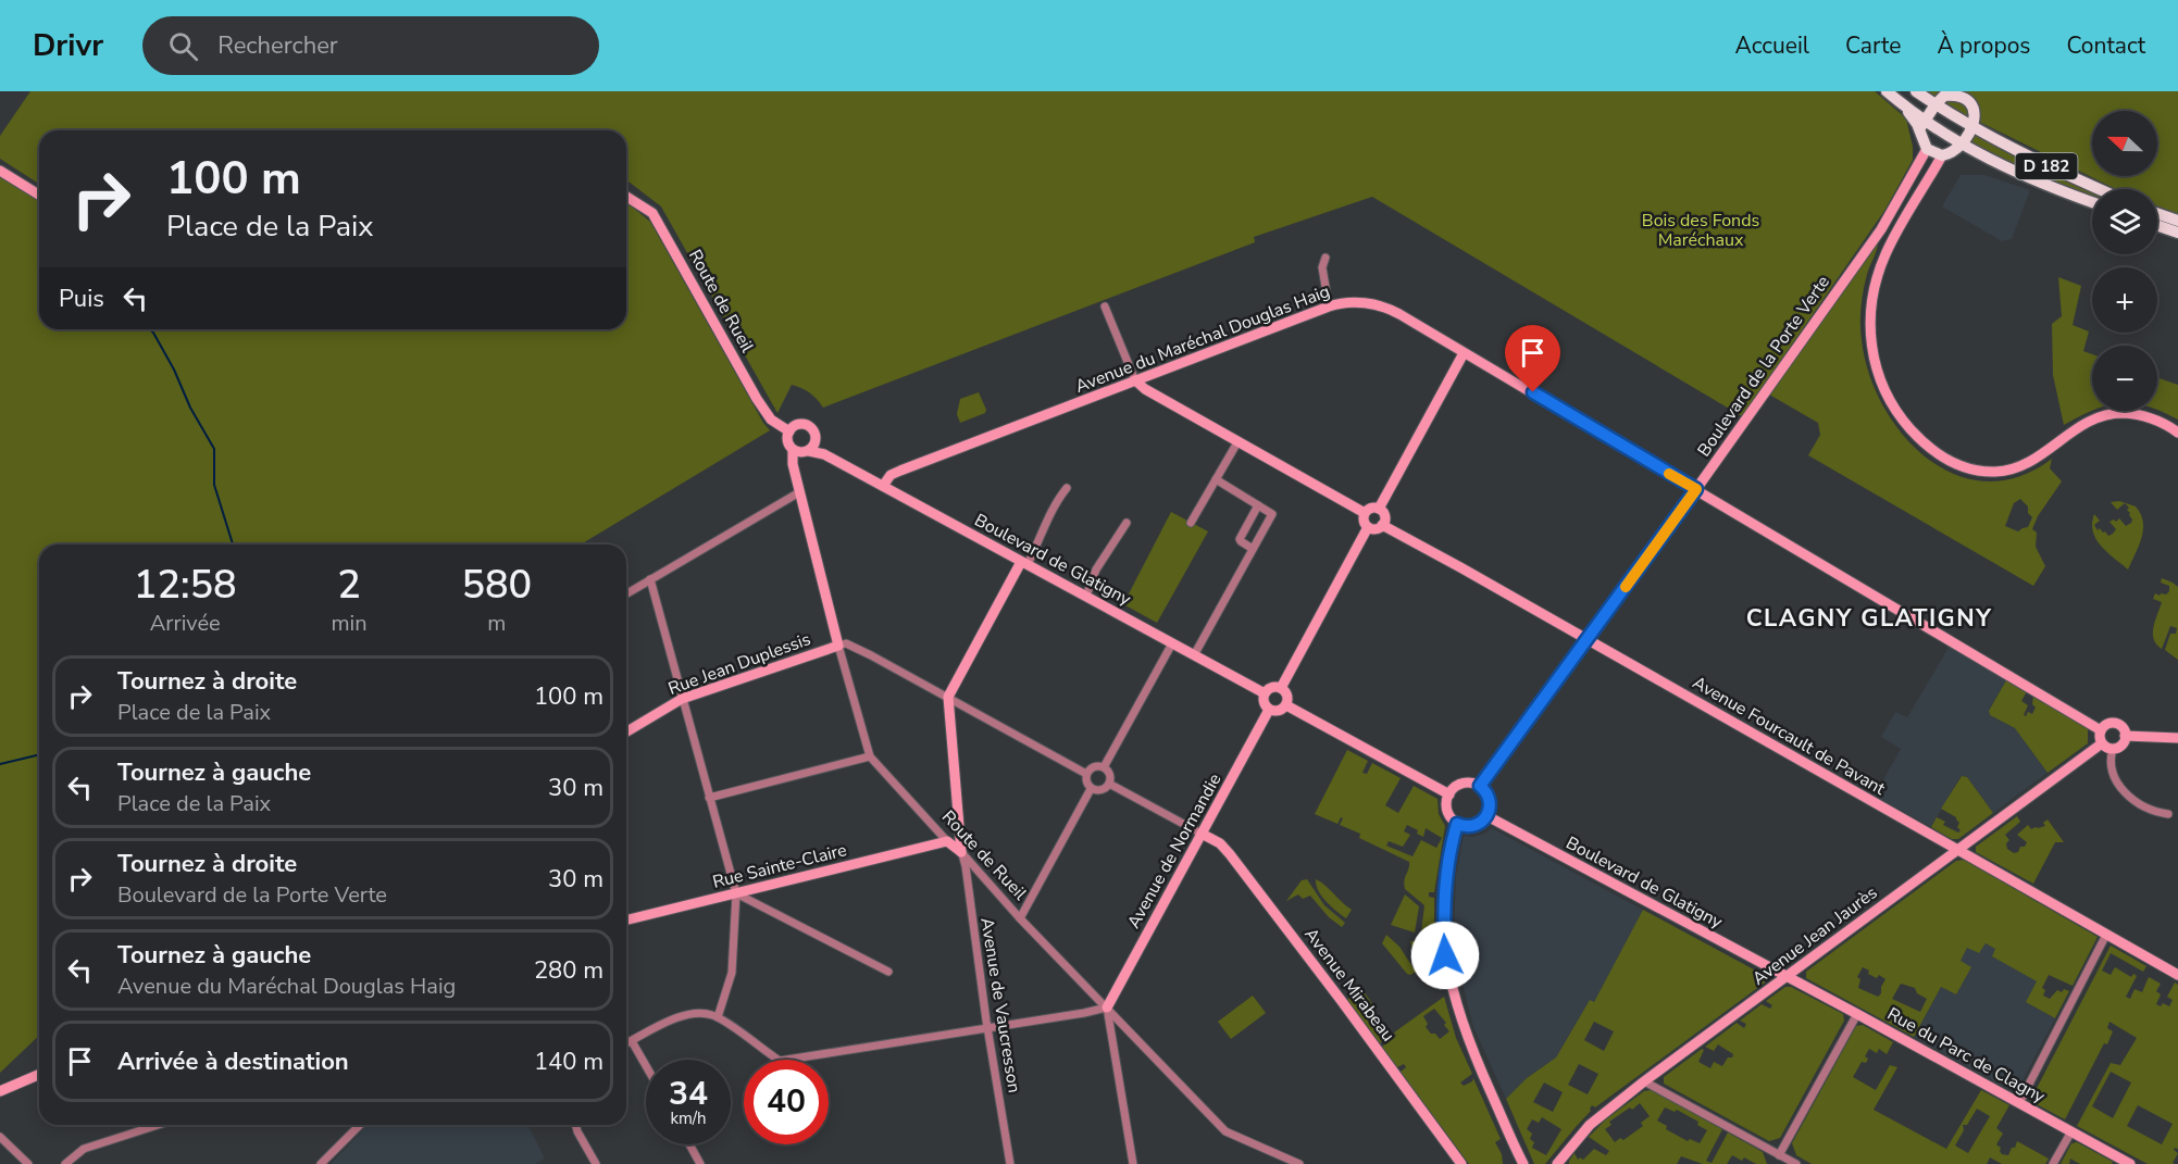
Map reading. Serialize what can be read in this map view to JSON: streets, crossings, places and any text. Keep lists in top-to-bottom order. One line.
{"streets":{"main road":["D 182"],"street":["Route de Rueil","Avenue du Maréchal Douglas Haig","Boulevard de la Porte Verte","Boulevard de Glatigny","Rue Jean Duplessis","Avenue Fourcault de Pavant","Avenue de Normandie","Rue Sainte-Claire","Avenue Jean Jaurès","Avenue Mirabeau","Avenue de Vaucresson","Rue du Parc de Clagny"]},"crossings":[["Route de Rueil","Boulevard de Glatigny"],["Route de Rueil","Rue Jean Duplessis"],["Route de Rueil","Avenue de Normandie"],["Route de Rueil","Rue Sainte-Claire"],["Route de Rueil","Avenue de Vaucresson"],["Avenue du Maréchal Douglas Haig","Boulevard de la Porte Verte"],["Avenue du Maréchal Douglas Haig","Boulevard de Glatigny"],["Avenue du Maréchal Douglas Haig","Avenue Jean Jaurès"],["Boulevard de la Porte Verte","Boulevard de Glatigny"],["Boulevard de la Porte Verte","Avenue Fourcault de Pavant"],["Boulevard de Glatigny","Avenue de Normandie"],["Boulevard de Glatigny","Avenue Jean Jaurès"],["Boulevard de Glatigny","Rue du Parc de Clagny"],["Avenue Fourcault de Pavant","Avenue Jean Jaurès"],["Avenue de Normandie","Avenue Mirabeau"],["Rue Sainte-Claire","Avenue de Vaucresson"],["Avenue Jean Jaurès","Rue du Parc de Clagny"]],"districts":["CLAGNY GLATIGNY"],"parks":["Bois des Fonds Maréchaux"],"north":"left","page":{"header":"Drivr","search":"Rechercher","nav":["Accueil","Carte","À propos","Contact"],"map_buttons":["+","−"],"turn":["100 m","Place de la Paix"],"then":"Puis","eta":["12:58","Arrivée","2","min","580","m"],"list":[{"name":"Tournez à droite","note":"Place de la Paix","value":"100 m"},{"name":"Tournez à gauche","note":"Place de la Paix","value":"30 m"},{"name":"Tournez à droite","note":"Boulevard de la Porte Verte","value":"30 m"},{"name":"Tournez à gauche","note":"Avenue du Maréchal Douglas Haig","value":"280 m"},{"name":"Arrivée à destination","value":"140 m"}],"speed":"34 km/h","limit":"40"}}
